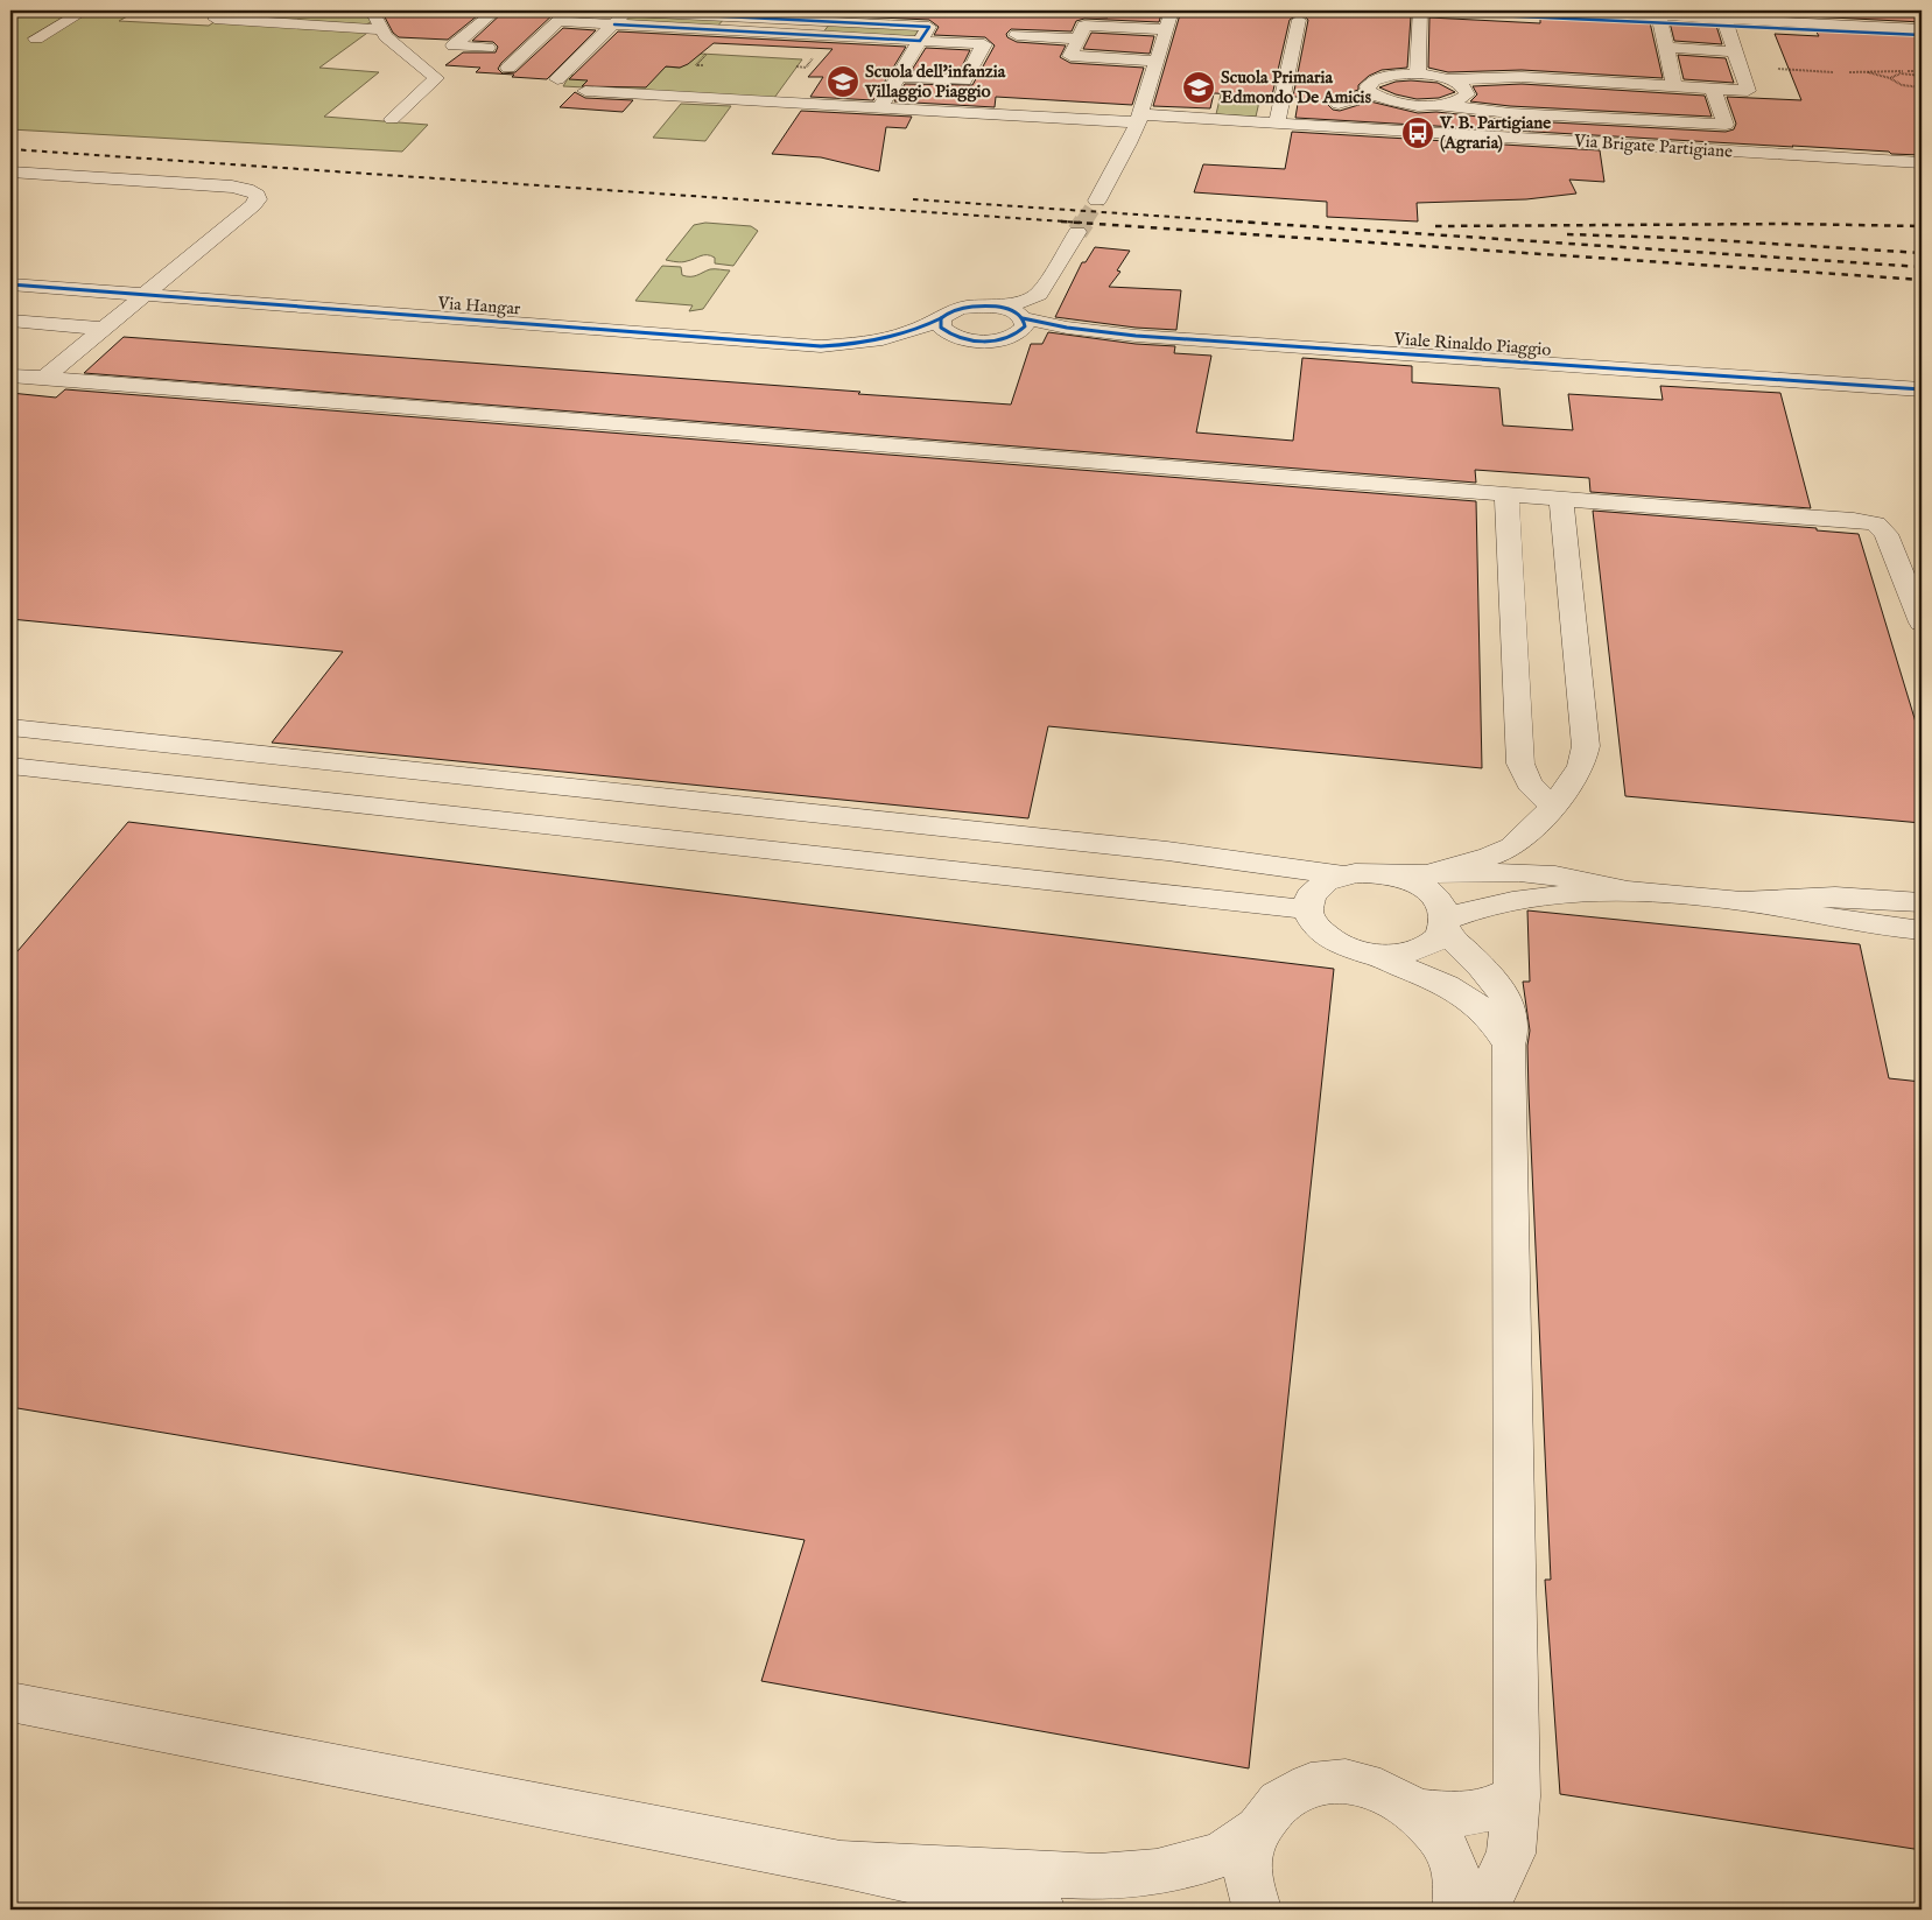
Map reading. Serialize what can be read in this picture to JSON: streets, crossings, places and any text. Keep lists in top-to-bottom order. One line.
{"streets":{"street":["Via Brigate Partigiane","Via Hangar","Viale Rinaldo Piaggio"]},"crossings":[["Via Hangar","Viale Rinaldo Piaggio"]],"places":{"school or university":["Scuola dell'infanzia Villaggio Piaggio","Scuola Primaria Edmondo De Amicis"],"bus stop":["V. B. Partigiane (Agraria)"]}}
